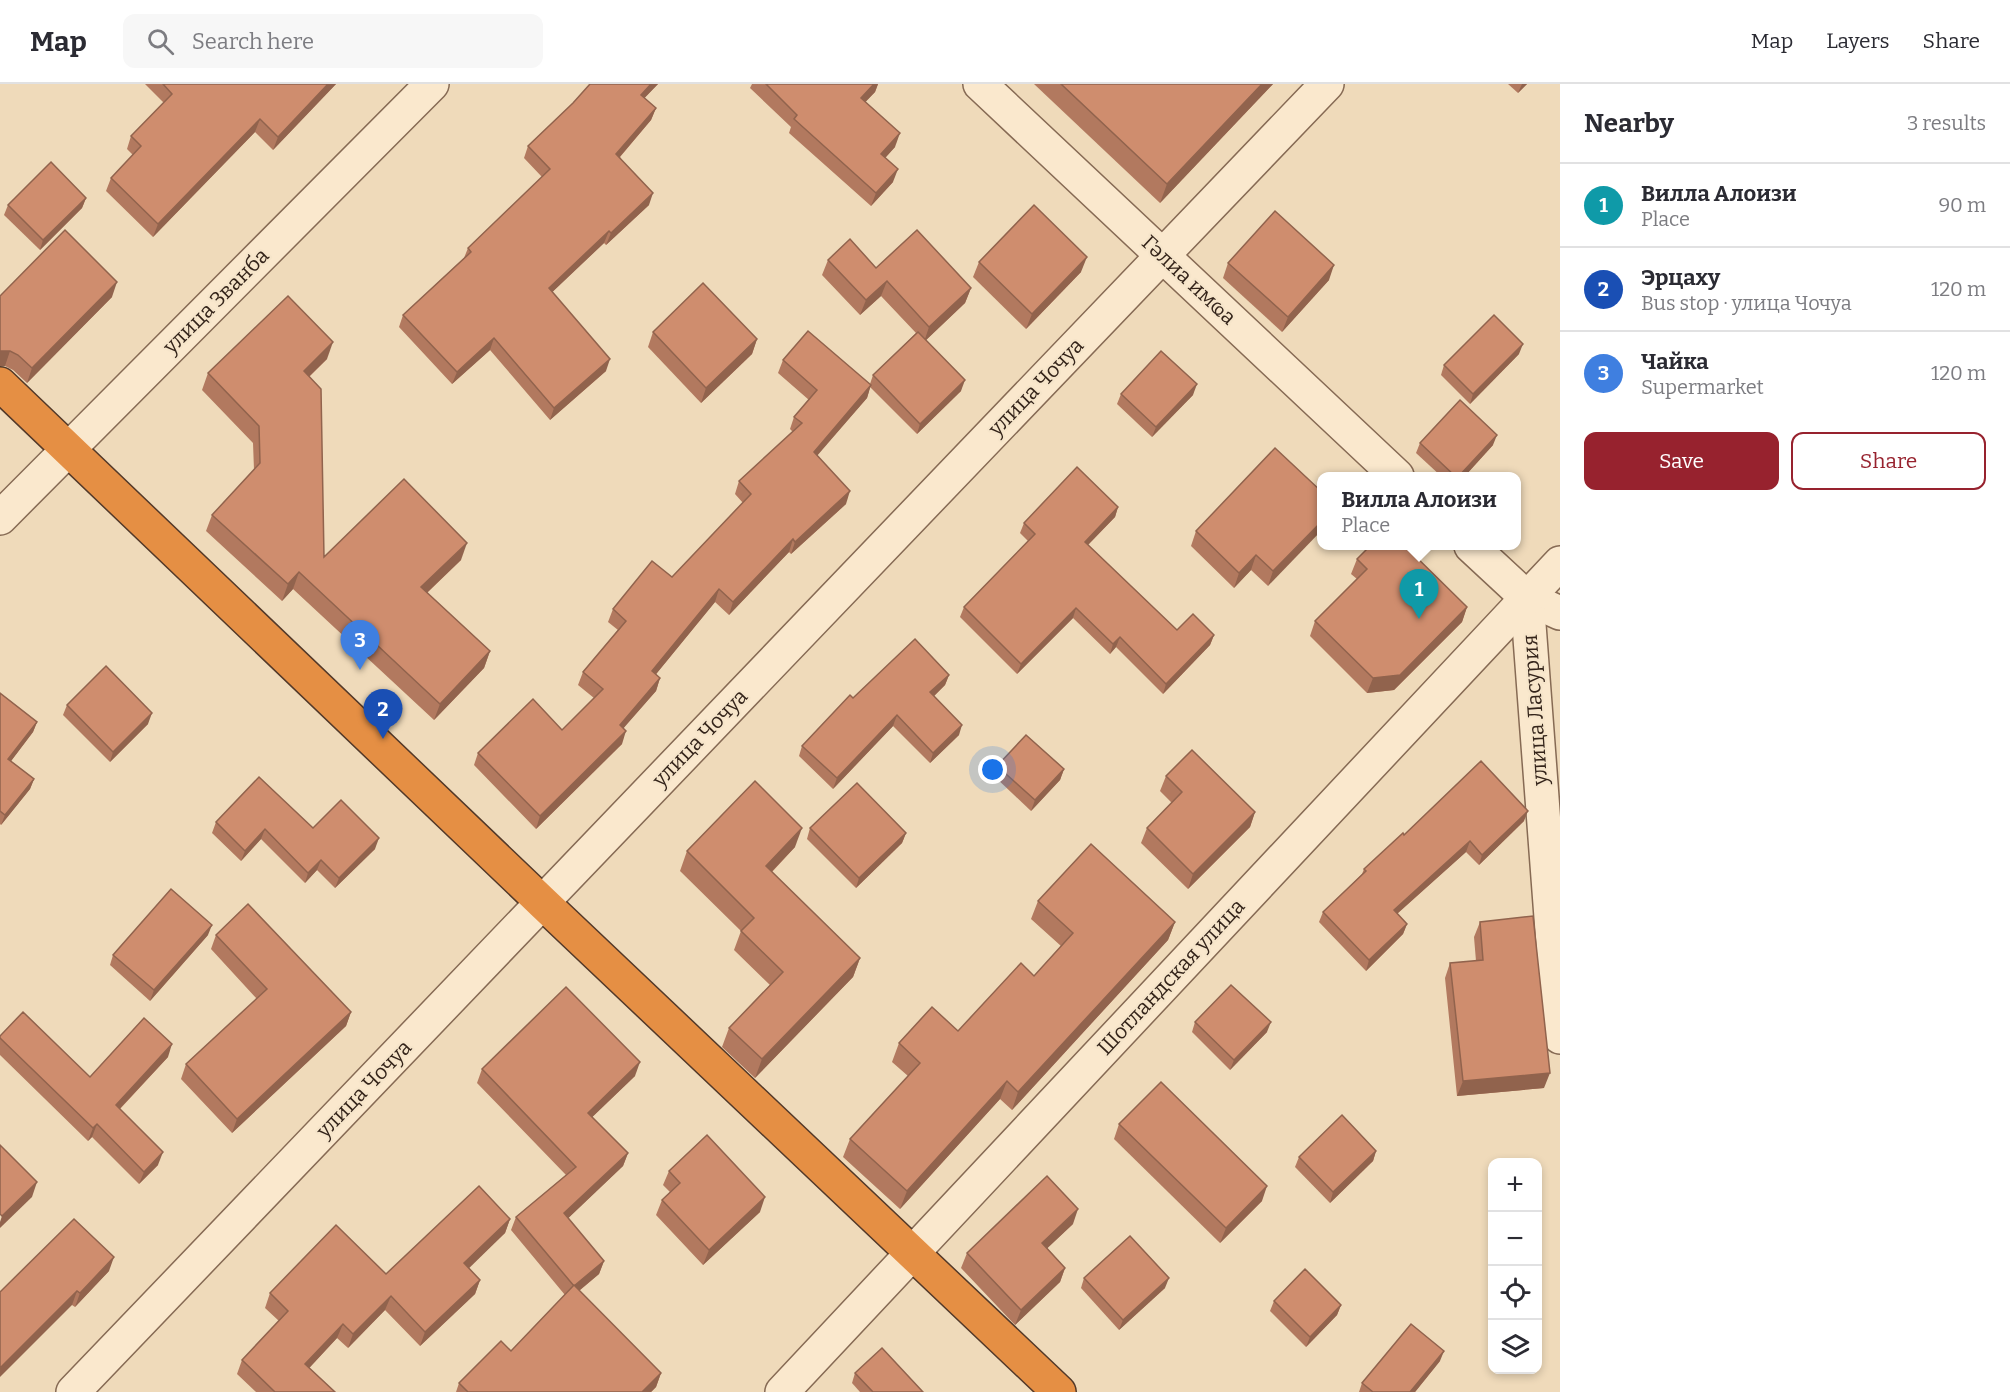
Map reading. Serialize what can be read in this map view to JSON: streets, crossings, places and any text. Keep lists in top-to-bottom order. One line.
{"streets":{"street":["Гәлиа имҩа","улица Званба","улица Чочуа","улица Ласурия","Шотландская улица"]},"crossings":[["Гәлиа имҩа","улица Чочуа"],["улица Ласурия","Шотландская улица"]],"page":{"header":"Map","search":"Search here","nav":["Map","Layers","Share"],"heading":["Nearby","3 results"],"list":[{"mark":"1","name":"Вилла Алоизи","note":"Place","value":"90 m"},{"mark":"2","name":"Эрцаху","note":"Bus stop · улица Чочуа","value":"120 m"},{"mark":"3","name":"Чайка","note":"Supermarket","value":"120 m"}],"buttons":["Save","Share"],"popup":["Вилла Алоизи","Place"],"pins":["1","3","2"],"map_buttons":["+","−"]}}
